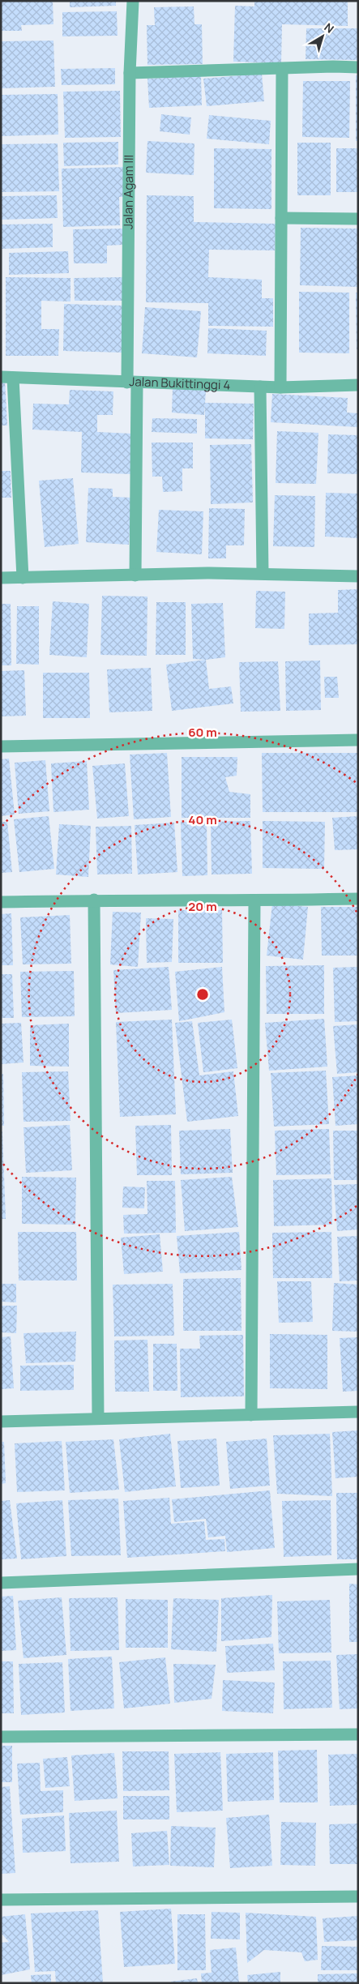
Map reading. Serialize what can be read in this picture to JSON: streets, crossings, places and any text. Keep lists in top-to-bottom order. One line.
{"streets":{"street":["Jalan Agam III","Jalan Bukittinggi 4"]},"crossings":[["Jalan Agam III","Jalan Bukittinggi 4"]],"north":"top right","rings":["60 m","40 m","20 m"]}
